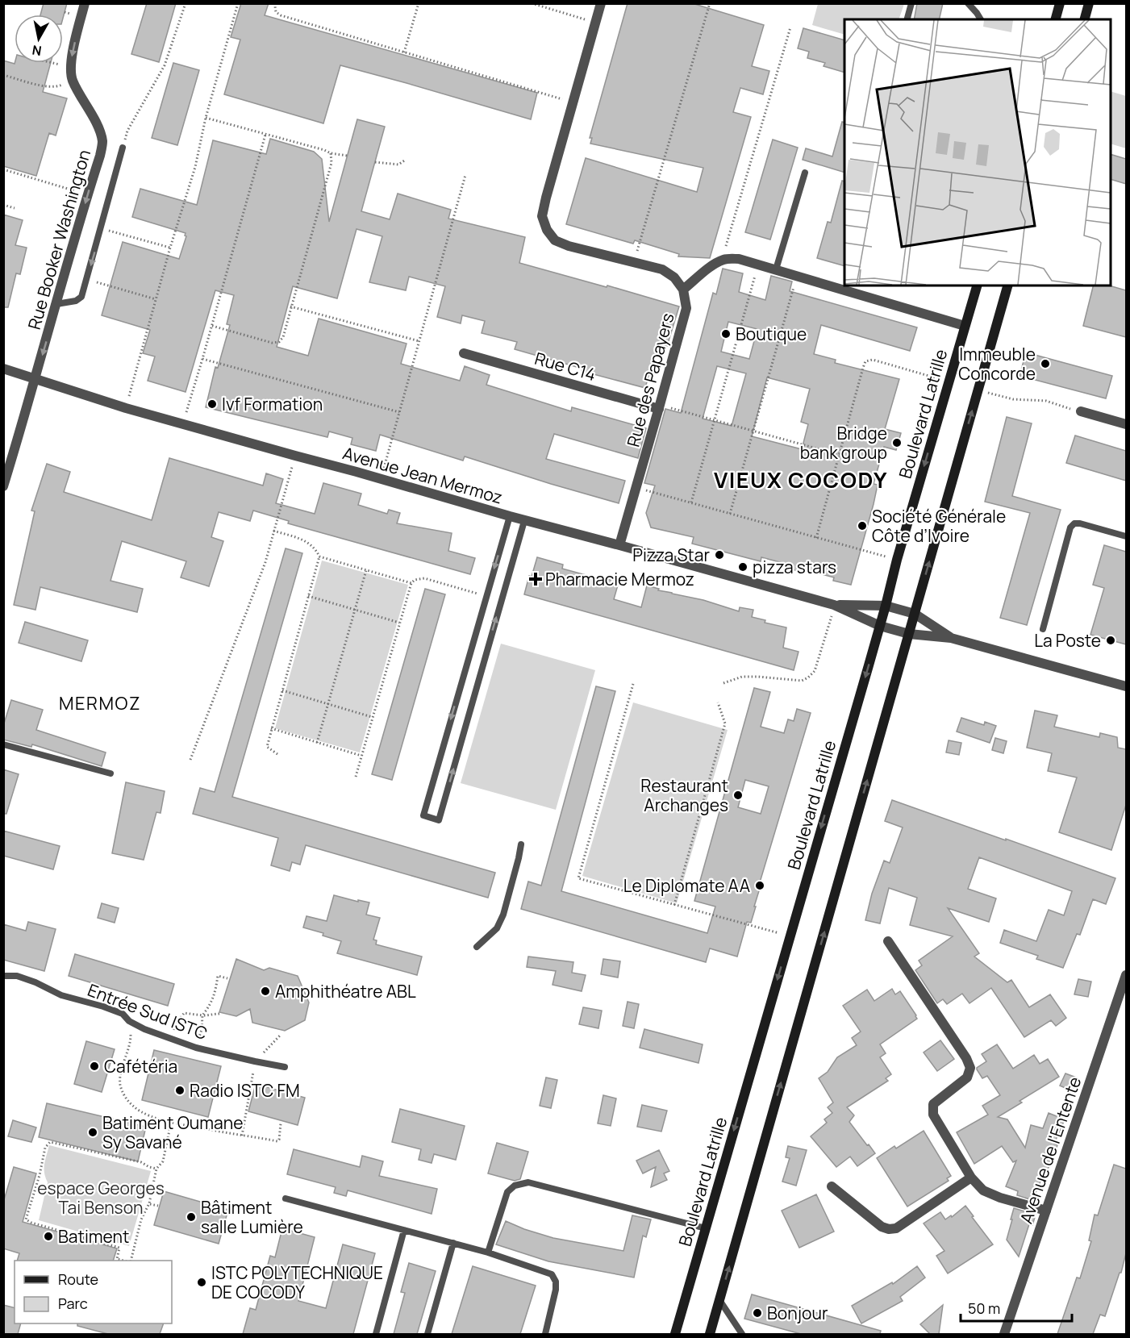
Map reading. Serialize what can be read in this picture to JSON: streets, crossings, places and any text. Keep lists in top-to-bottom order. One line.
{"streets":{"main road":["Boulevard Latrille"],"street":["Rue Booker Washington","Rue C14","Rue des Papayers","Avenue Jean Mermoz","Avenue de l'Entente"],"lane":["Entrée Sud ISTC"]},"crossings":[["Rue Booker Washington","Avenue Jean Mermoz"],["Rue C14","Rue des Papayers"],["Rue des Papayers","Avenue Jean Mermoz"],["Boulevard Latrille","Avenue Jean Mermoz"]],"one_way":["Rue Booker Washington"],"districts":["VIEUX COCODY","MERMOZ"],"parks":["espace Georges Tai Benson"],"places":{"other":["Boutique","Immeuble Concorde","lvf Formation","Bridge bank group","Société Générale Côte d’Ivoire","Pizza Star","pizza stars","La Poste","Restaurant Archanges","Le Diplomate AA","Amphithéatre ABL","Cafétéria","Radio ISTC FM","Batiment Oumane Sy Savané","Bâtiment salle Lumière","Batiment","ISTC POLYTECHNIQUE DE COCODY","Bonjour"],"health":["Pharmacie Mermoz"]},"legend":["Route","Parc"],"scale_bar":"50 m","north":"bottom"}
